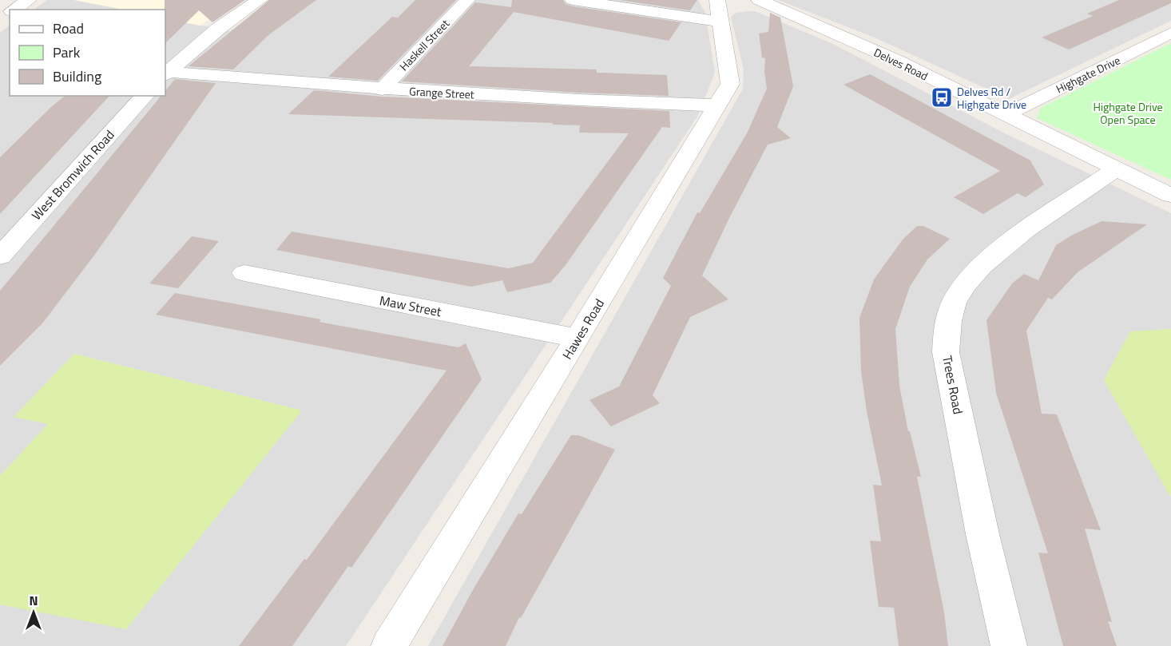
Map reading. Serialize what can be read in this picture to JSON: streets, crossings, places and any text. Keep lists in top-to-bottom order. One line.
{"streets":{"street":["Haskell Street","Delves Road","Highgate Drive","Grange Street","West Bromwich Road","Maw Street","Hawes Road","Trees Road"]},"crossings":[["Haskell Street","Grange Street"],["Delves Road","Highgate Drive"],["Delves Road","Trees Road"],["Grange Street","Hawes Road"],["Maw Street","Hawes Road"]],"parks":["Highgate Drive Open Space"],"places":{"bus stop":["Delves Rd / Highgate Drive"]},"legend":["Road","Park","Building"],"north":"top"}
